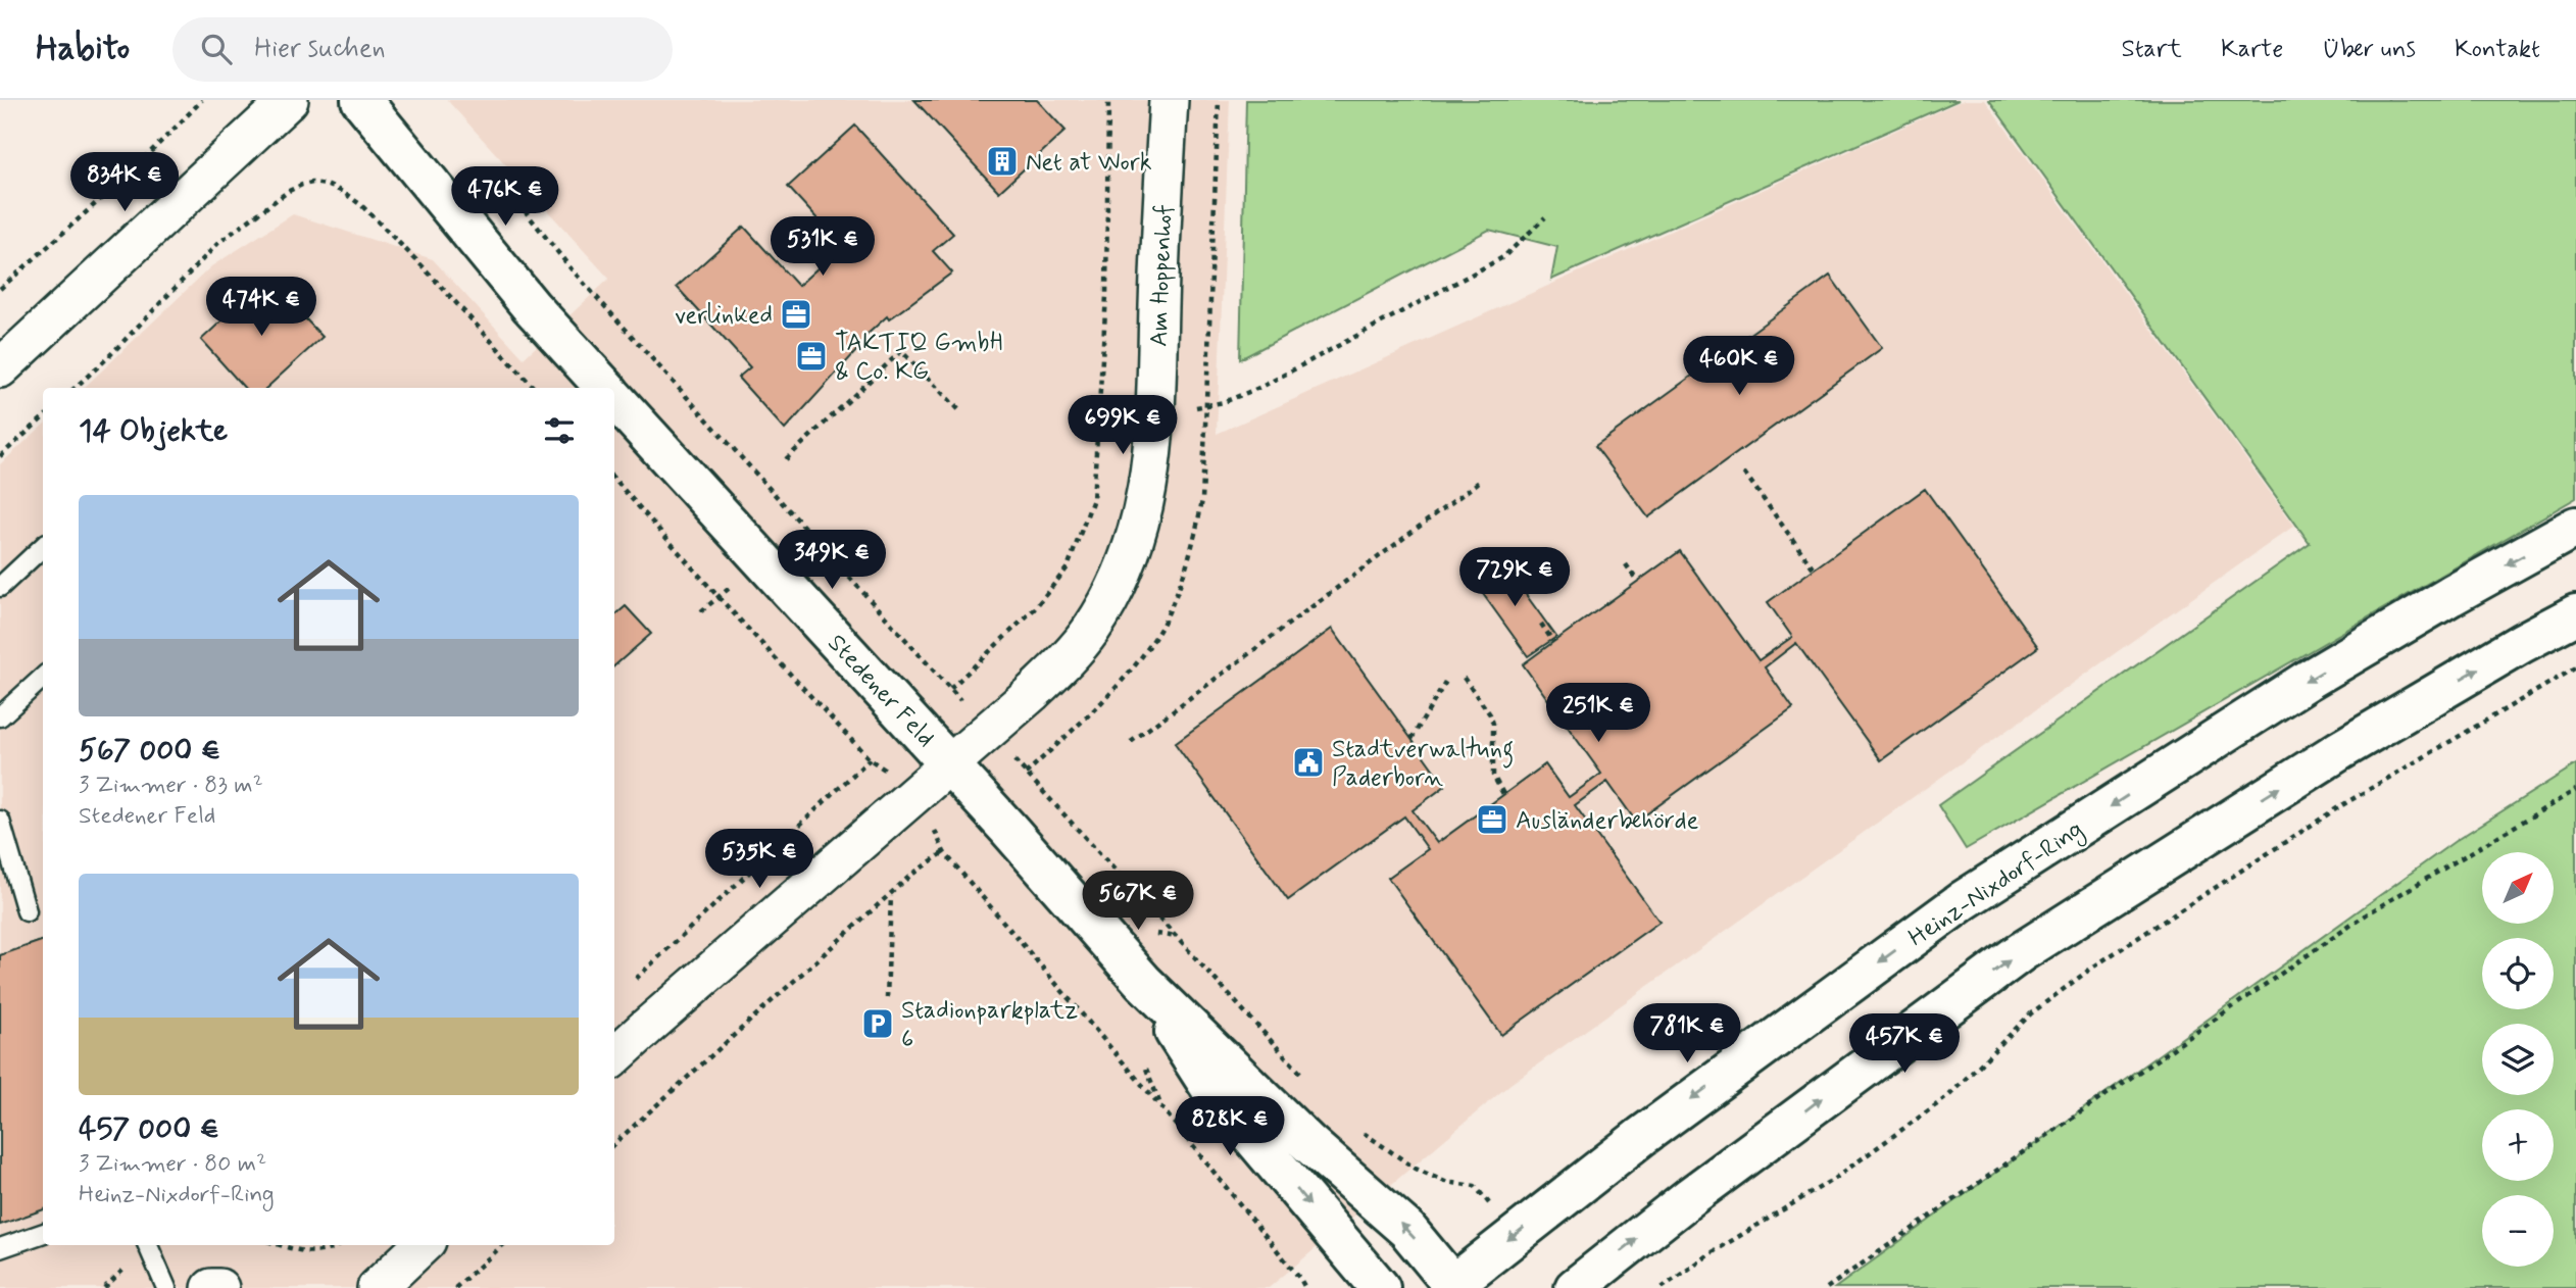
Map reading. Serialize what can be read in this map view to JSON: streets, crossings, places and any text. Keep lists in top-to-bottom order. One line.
{"streets":{"main road":["Stedener Feld","Heinz-Nixdorf-Ring"],"street":["Am Hoppenhof"]},"crossings":[["Am Hoppenhof","Stedener Feld"],["Stedener Feld","Heinz-Nixdorf-Ring"]],"places":{"building":["Net at Work"],"office":["verlinked","TAKTIQ GmbH & Co. KG","Ausländerbehörde"],"public building":["Stadtverwaltung Paderborn"],"parking":["Stadionparkplatz 6"]},"north":"top right","page":{"header":"Habito","search":"Hier suchen","nav":["Start","Karte","Über uns","Kontakt"],"price":["834K €","476K €","531K €","474K €","460K €","699K €","349K €","729K €","251K €","535K €","567K €","781K €","457K €","828K €"],"heading":"14 Objekte","list":[{"name":"567 000 €","note":"3 Zimmer · 83 m² · Stedener Feld"},{"name":"457 000 €","note":"3 Zimmer · 80 m² · Heinz-Nixdorf-Ring"}],"map_buttons":["+","−"]}}
